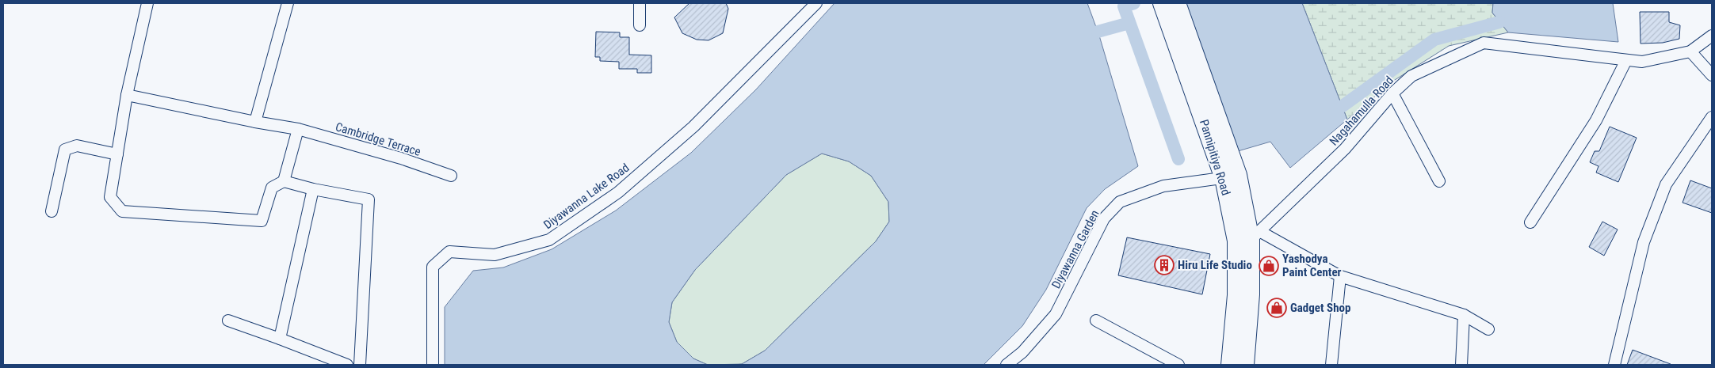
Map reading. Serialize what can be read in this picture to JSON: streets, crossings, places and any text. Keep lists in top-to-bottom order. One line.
{"streets":{"main road":["Pannipitiya Road"],"street":["Nagahamulla Road","Cambridge Terrace","Diyawanna Lake Road","Diyawanna Garden"]},"crossings":[["Nagahamulla Road","Pannipitiya Road"],["Pannipitiya Road","Diyawanna Garden"]],"places":{"building":["Hiru Life Studio"],"shop":["Yashodya Paint Center","Gadget Shop"]}}
